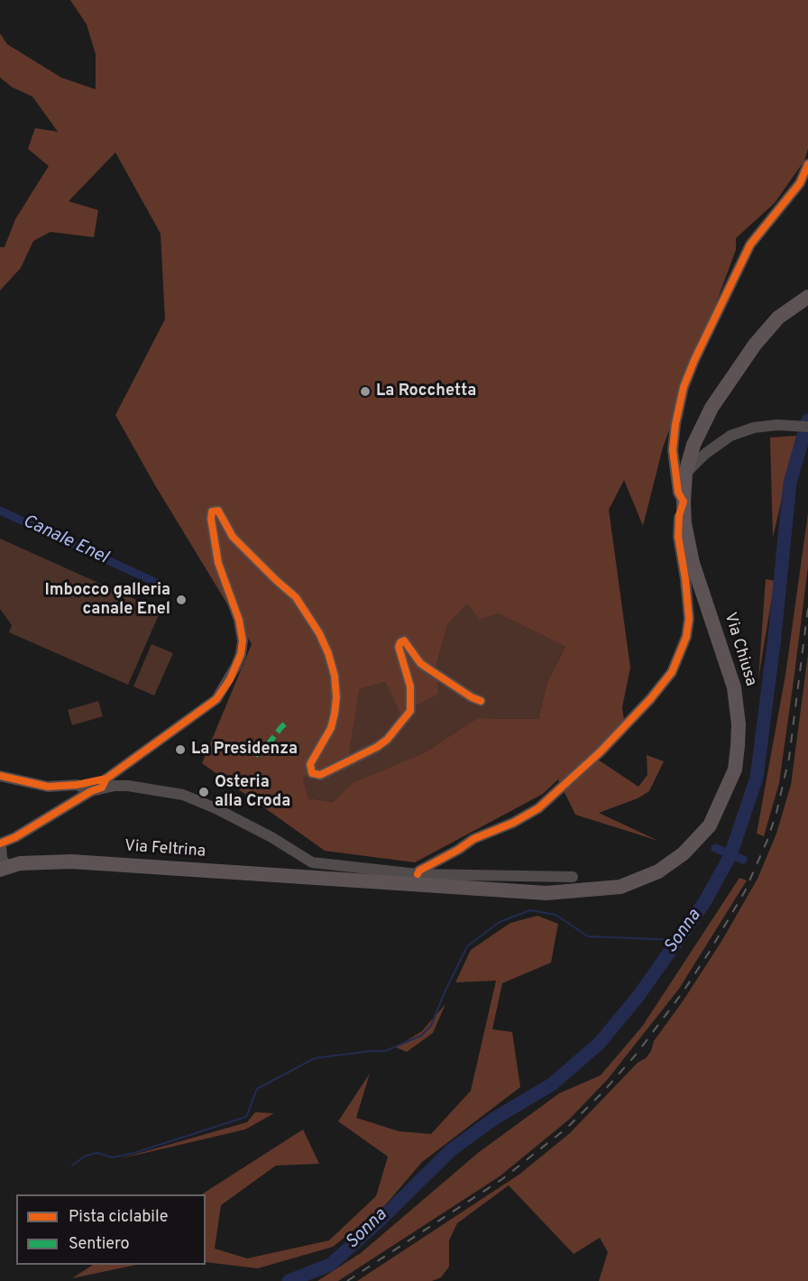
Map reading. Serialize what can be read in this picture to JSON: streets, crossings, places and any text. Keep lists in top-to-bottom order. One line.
{"streets":{"main road":["Via Chiusa","Via Feltrina"]},"crossings":[["Via Chiusa","Via Feltrina"]],"water":["Canale Enel","Sonna"],"places":["La Rocchetta","Imbocco galleria canale Enel","La Presidenza","Osteria alla Croda"],"legend":["Pista ciclabile","Sentiero"]}
